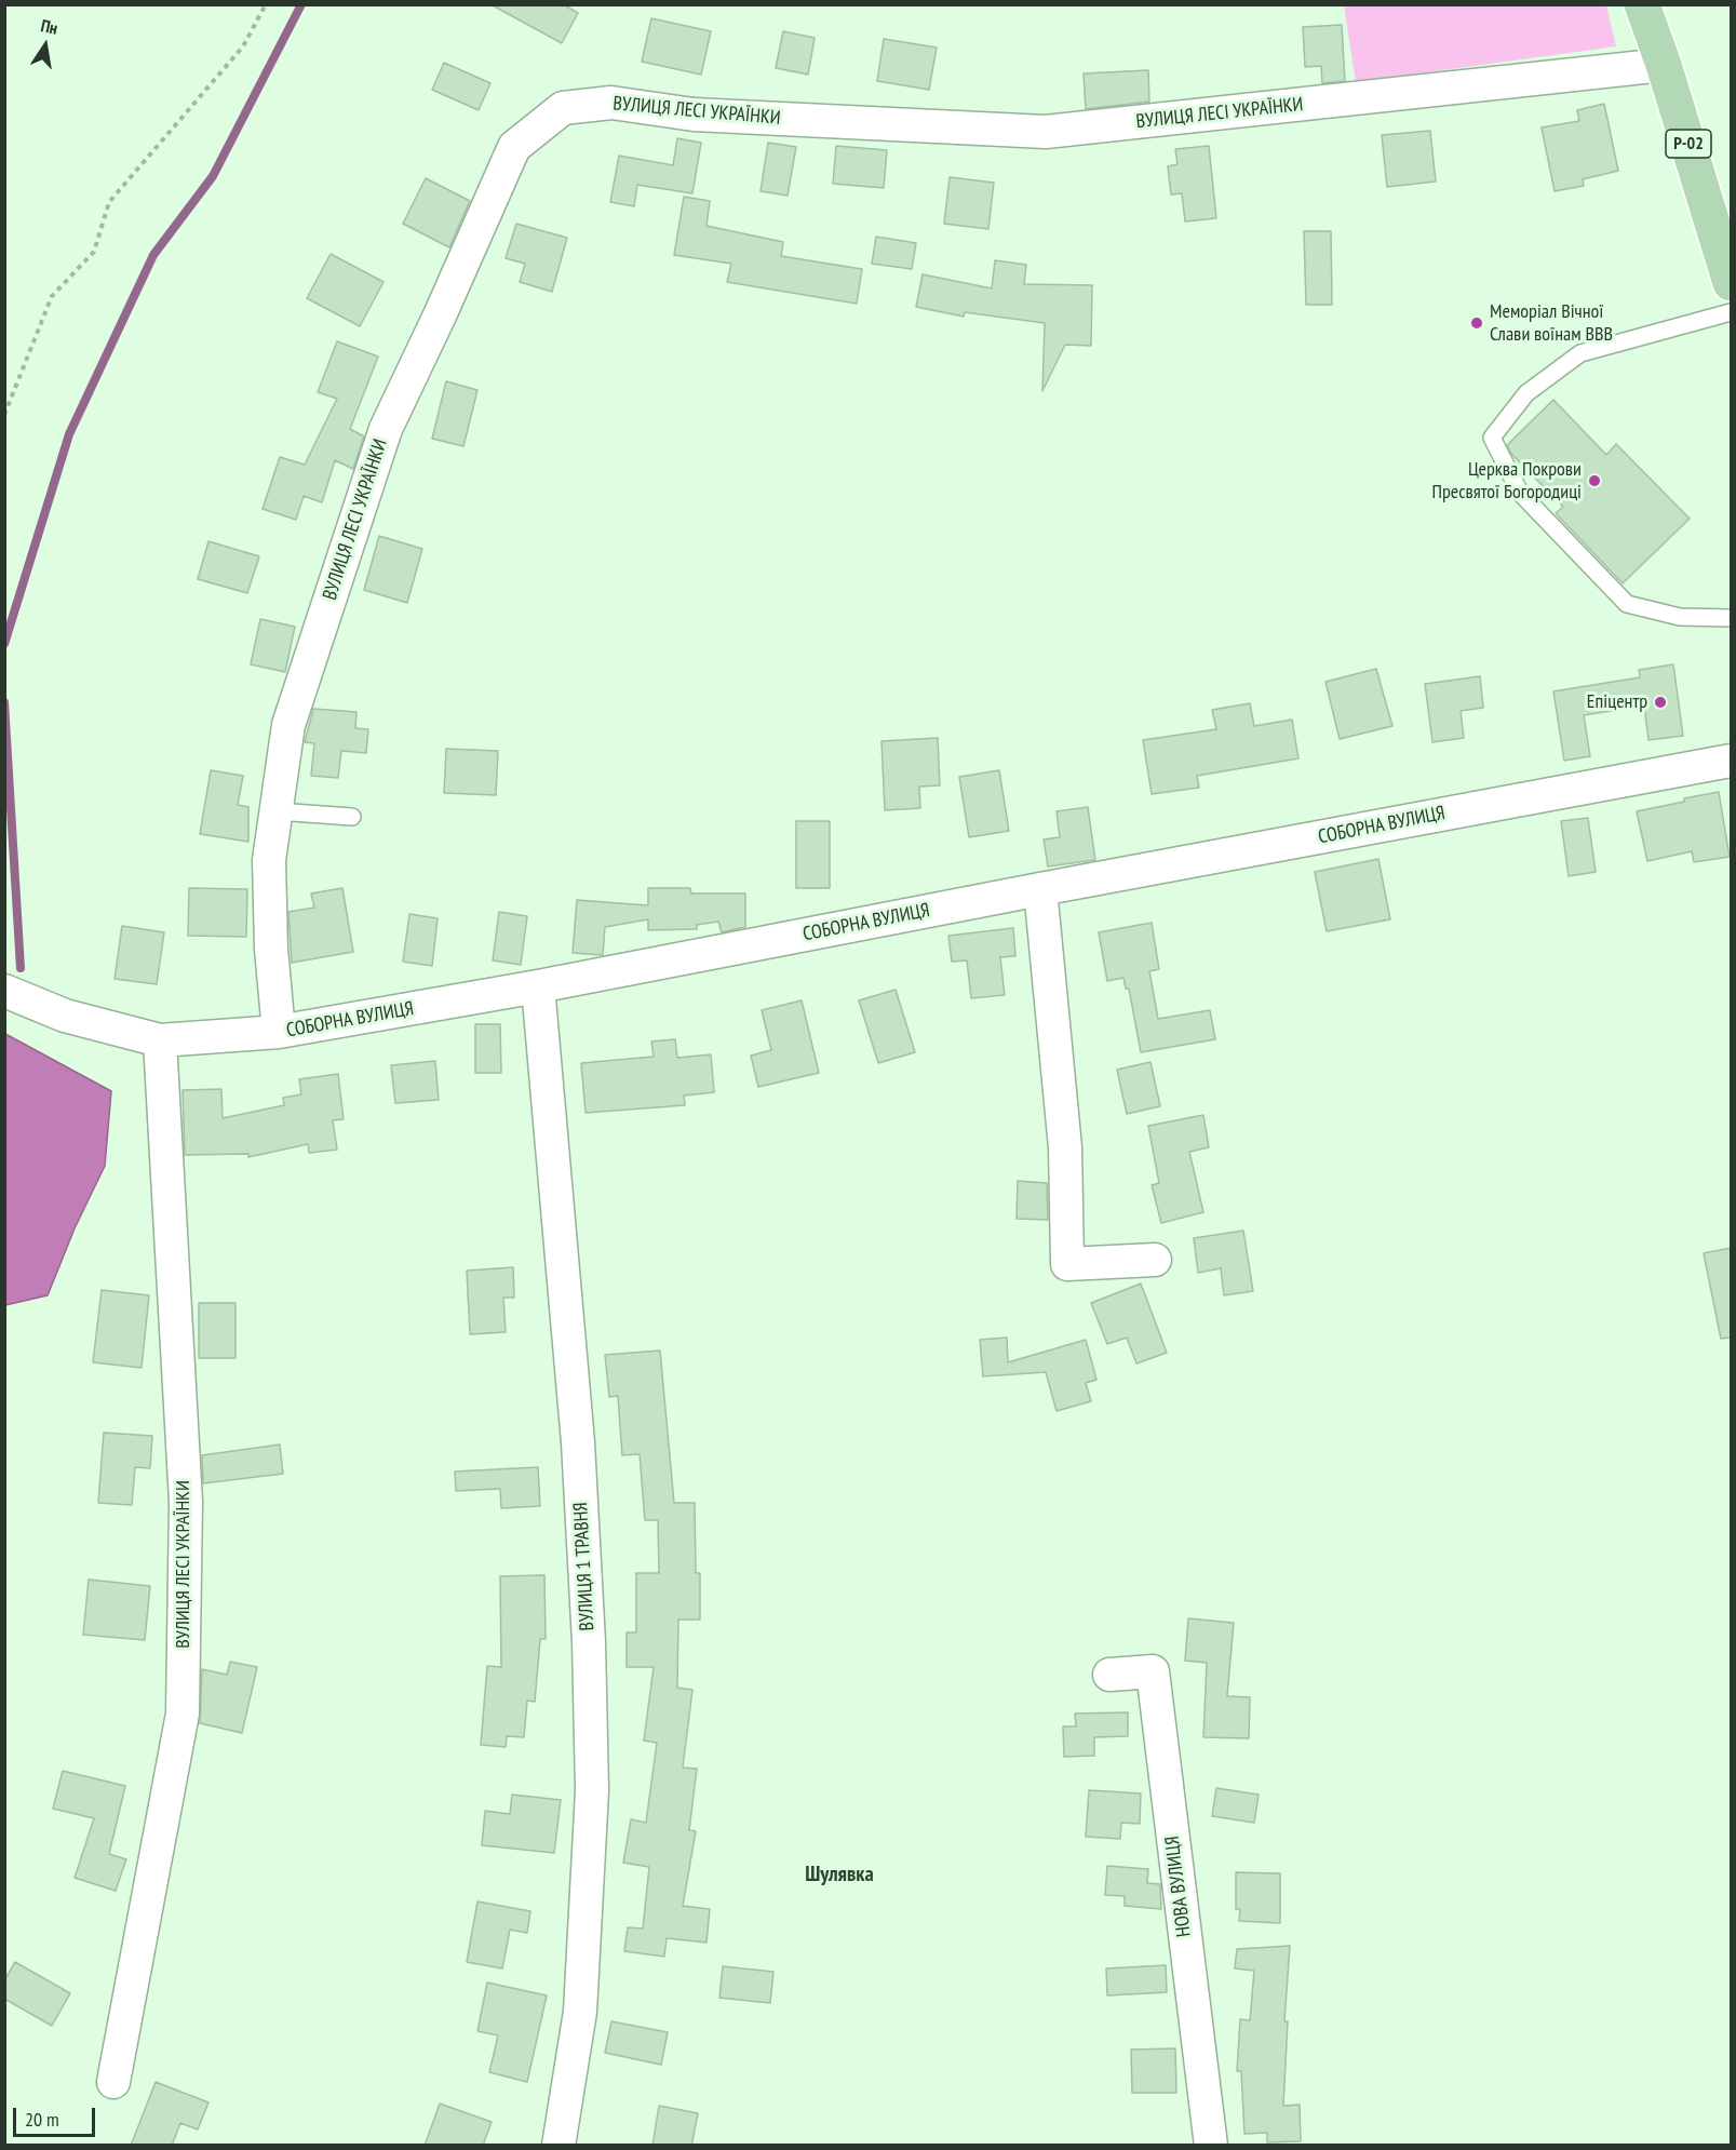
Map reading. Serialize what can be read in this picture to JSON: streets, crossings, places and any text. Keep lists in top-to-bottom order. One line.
{"streets":{"main road":["Р-02"],"street":["ВУЛИЦЯ ЛЕСІ УКРАЇНКИ","СОБОРНА ВУЛИЦЯ","ВУЛИЦЯ 1 ТРАВНЯ","НОВА ВУЛИЦЯ"]},"crossings":[["ВУЛИЦЯ ЛЕСІ УКРАЇНКИ","Р-02"],["ВУЛИЦЯ ЛЕСІ УКРАЇНКИ","СОБОРНА ВУЛИЦЯ"],["СОБОРНА ВУЛИЦЯ","ВУЛИЦЯ 1 ТРАВНЯ"]],"districts":["Шулявка"],"places":["Меморіал Вічної Слави воїнам ВВВ","Церква Покрови Пресвятої Богородиці","Епіцентр"],"scale_bar":"20 m","north":"top"}
